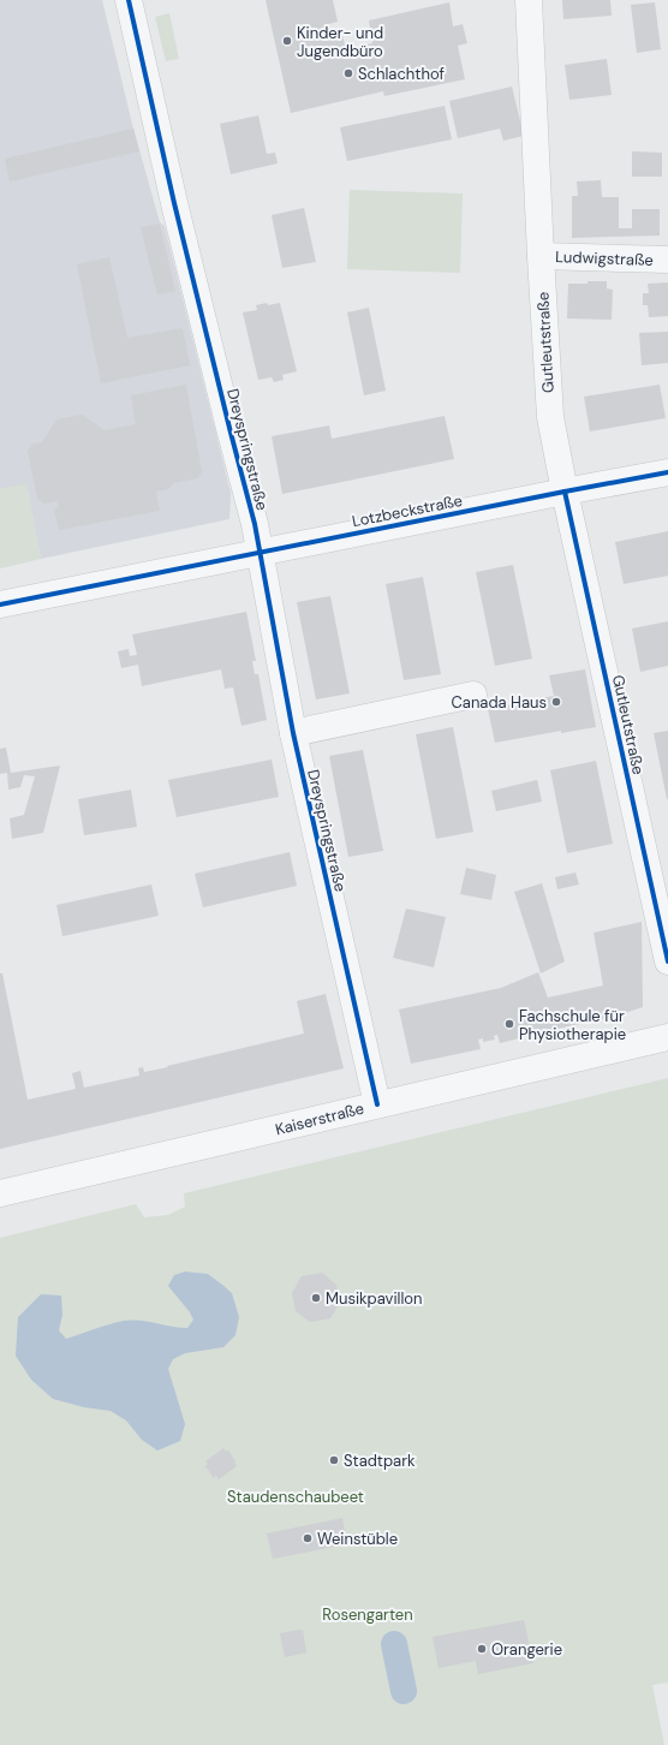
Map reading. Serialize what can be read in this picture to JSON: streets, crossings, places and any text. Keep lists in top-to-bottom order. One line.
{"streets":{"street":["Ludwigstraße","Gutleutstraße","Dreyspringstraße","Lotzbeckstraße","Kaiserstraße"]},"crossings":[["Ludwigstraße","Gutleutstraße"],["Gutleutstraße","Lotzbeckstraße"],["Dreyspringstraße","Lotzbeckstraße"],["Dreyspringstraße","Kaiserstraße"]],"parks":["Staudenschaubeet","Rosengarten"],"places":["Kinder- und Jugendbüro","Schlachthof","Canada Haus","Fachschule für Physiotherapie","Musikpavillon","Stadtpark","Weinstüble","Orangerie"]}
